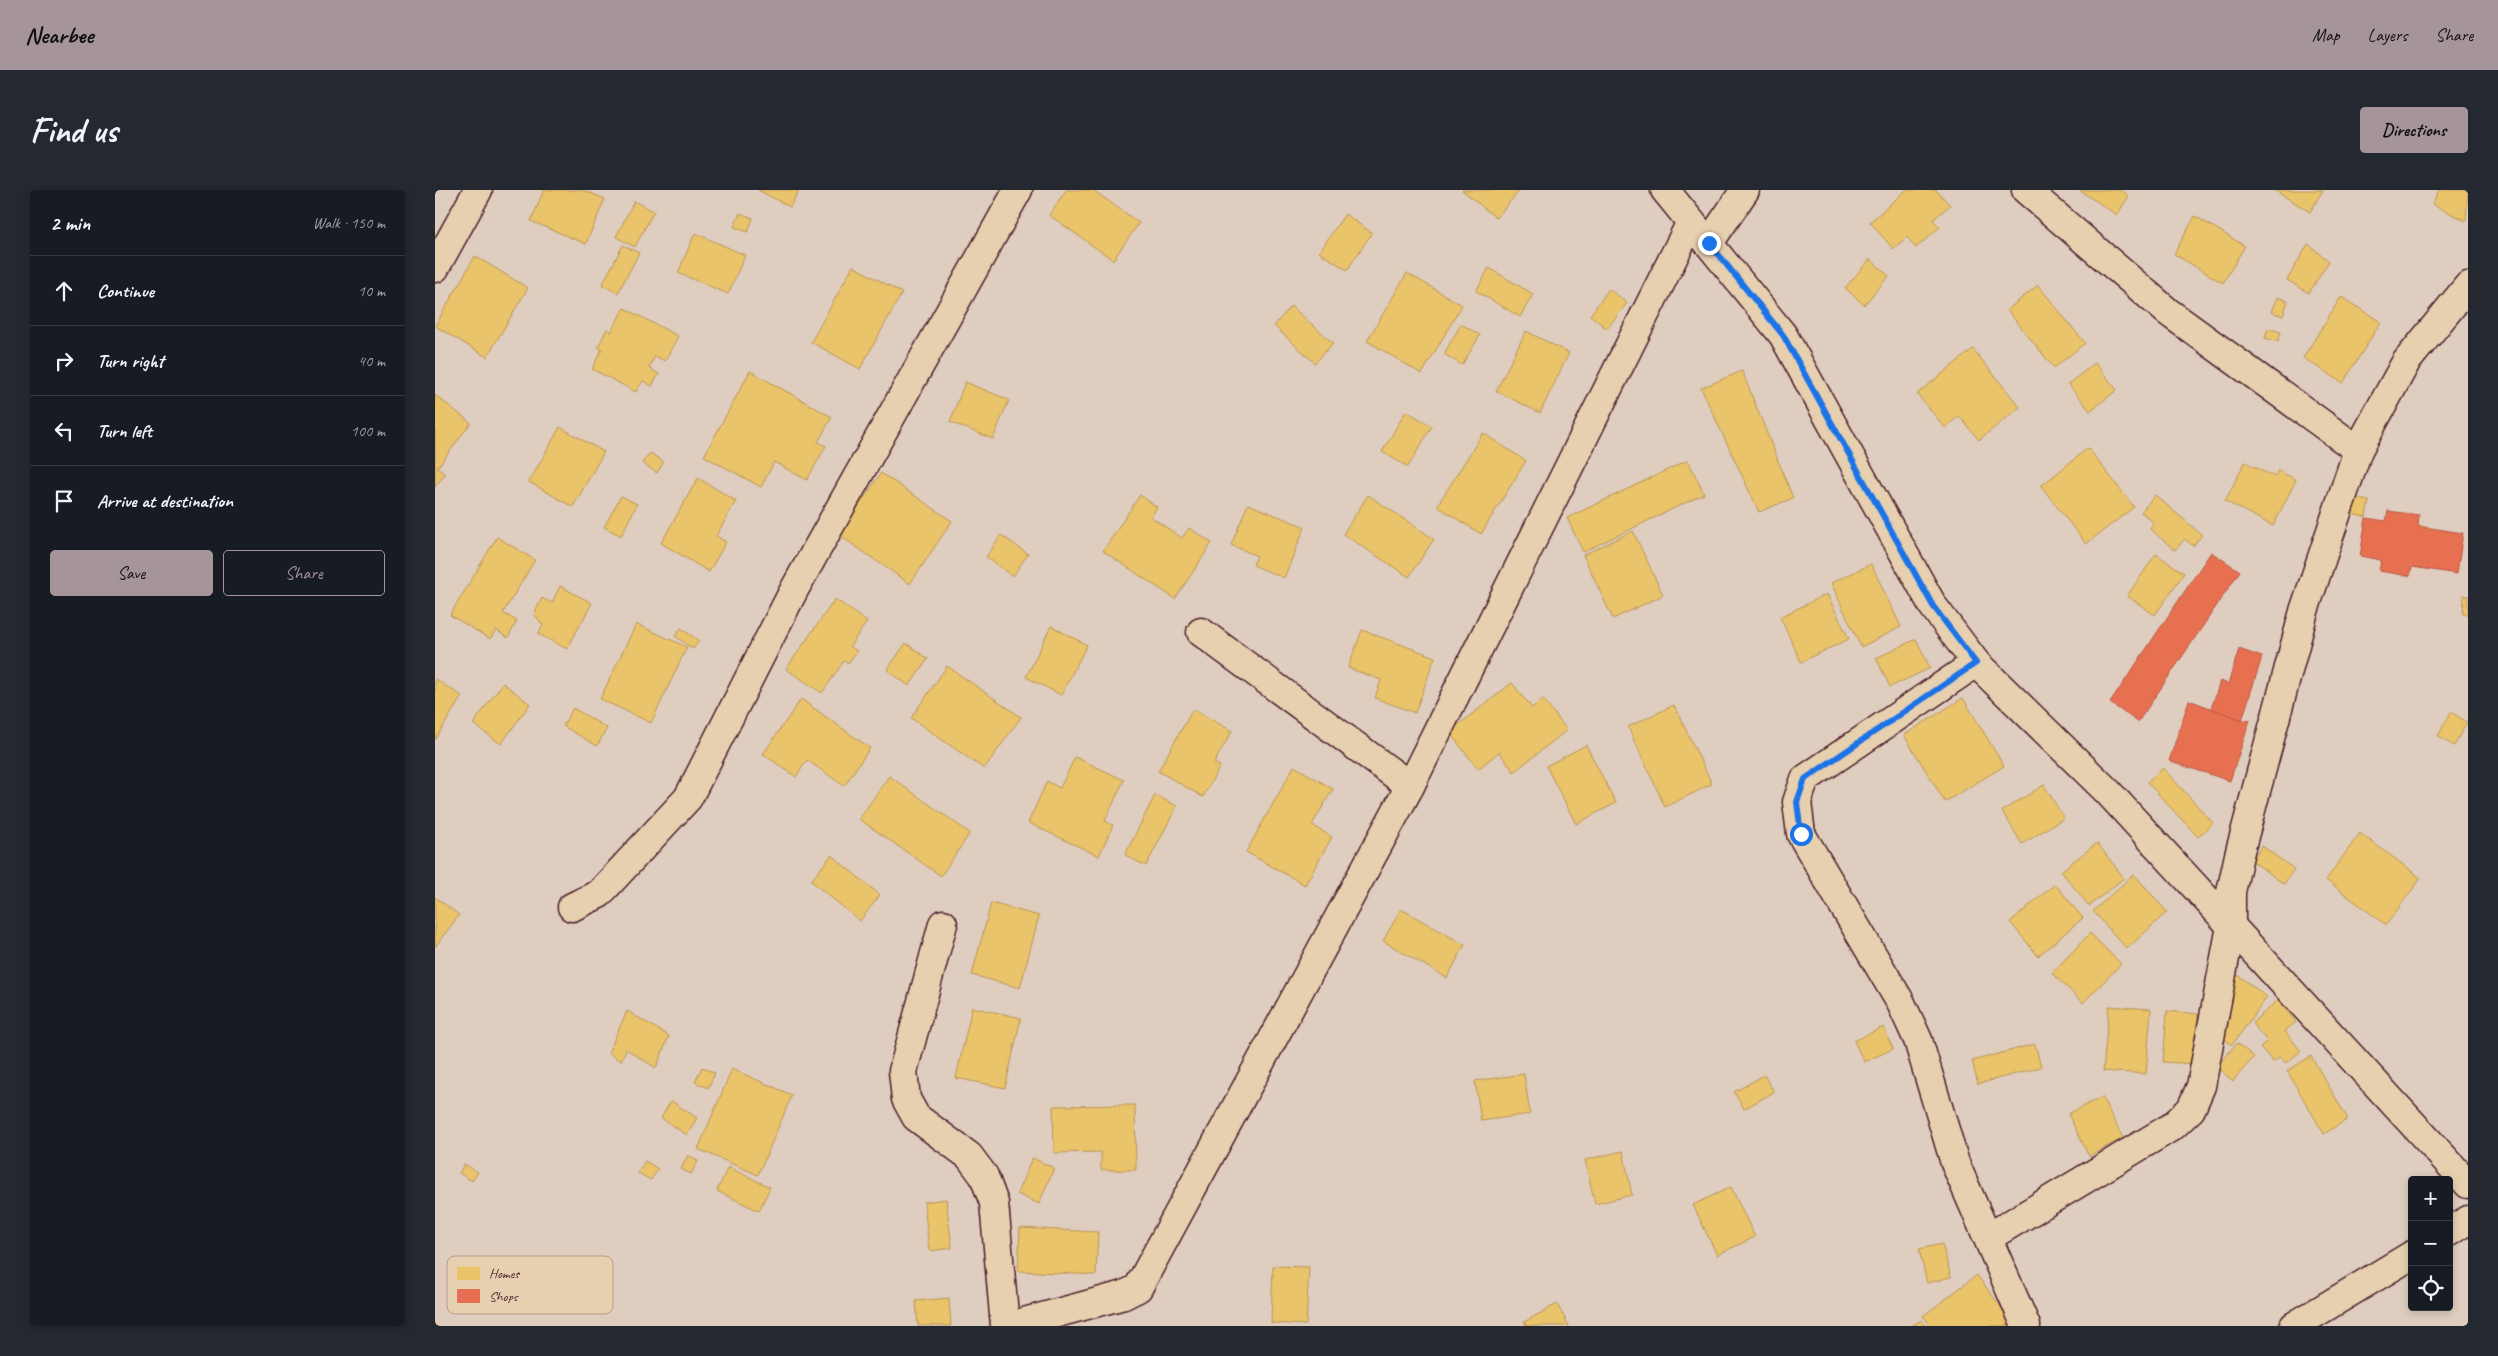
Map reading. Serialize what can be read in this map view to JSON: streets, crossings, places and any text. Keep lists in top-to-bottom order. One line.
{"legend":["Homes","Shops"],"page":{"header":"Nearbee","nav":["Map","Layers","Share"],"buttons":["Directions",["Save","Share"]],"title":"Find us","heading":["2 min","Walk · 150 m"],"list":[["Continue","10 m"],["Turn right","40 m"],["Turn left","100 m"],"Arrive at destination"],"map_buttons":["+","−"]}}
